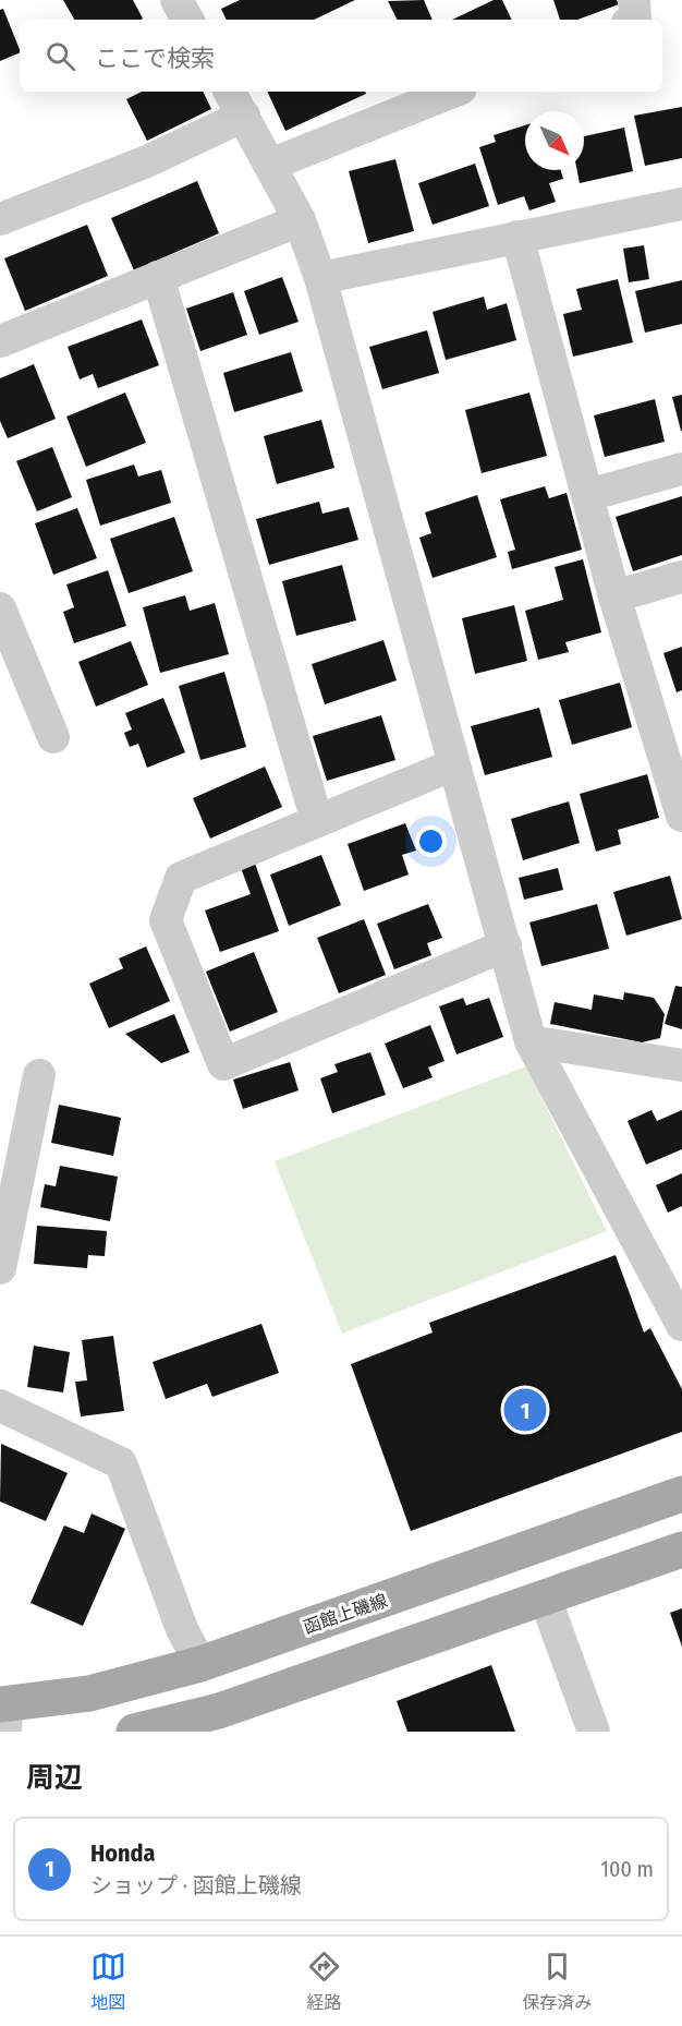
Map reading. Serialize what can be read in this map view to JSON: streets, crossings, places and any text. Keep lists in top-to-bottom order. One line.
{"streets":{"main road":["函館上磯線"]},"north":"bottom right","page":{"search":"ここで検索","pins":"1","heading":"周辺","list":[{"mark":"1","name":"Honda","note":"ショップ · 函館上磯線","value":"100 m"}],"nav":["地図","経路","保存済み"]}}
